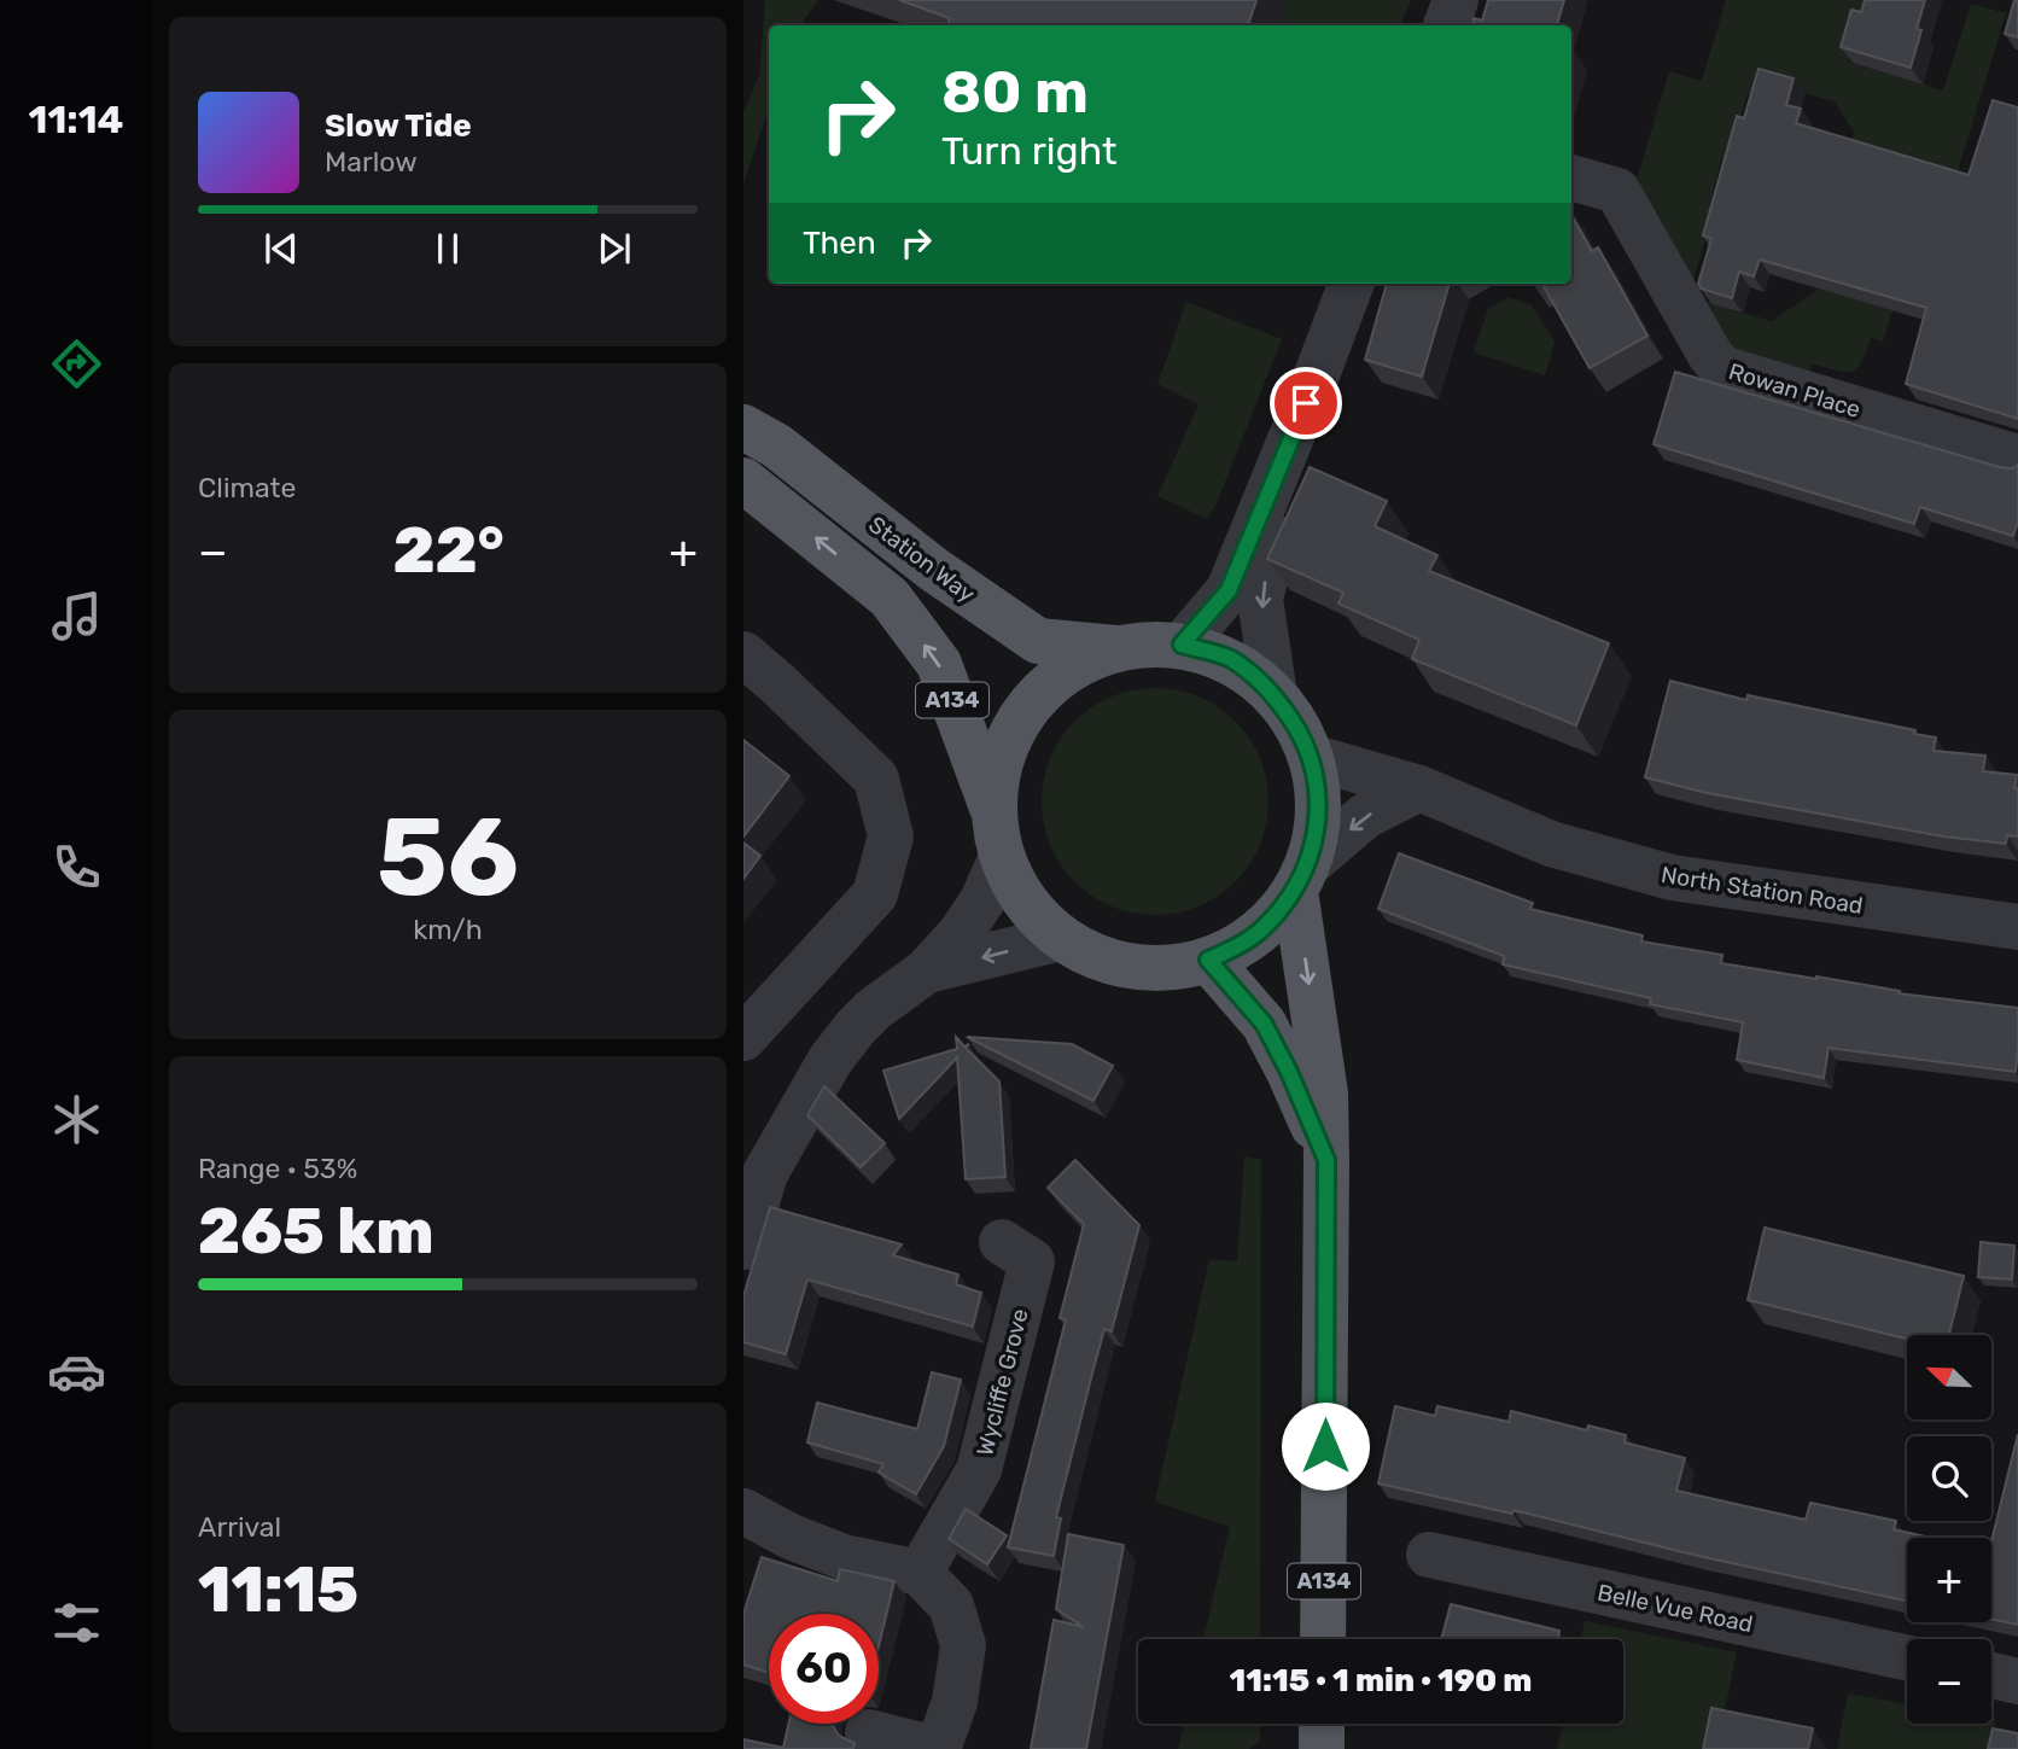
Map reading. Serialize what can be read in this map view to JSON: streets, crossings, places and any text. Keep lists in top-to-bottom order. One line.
{"streets":{"main road":["Station Way","A134"],"street":["Rowan Place","North Station Road","Wycliffe Grove","Belle Vue Road"]},"crossings":[["Station Way","A134"],["A134","North Station Road"]],"north":"top left","page":{"tabs":"11:14","turn":["80 m","Turn right"],"song":["Slow Tide","Marlow"],"then":"Then","tile":["Climate",["56","km/h"],["Range · 53%","265 km"],["Arrival","11:15"]],"heat":["−","22°","+"],"map_buttons":["+","−"],"limit":"60","trip":"11:15 · 1 min · 190 m"}}
